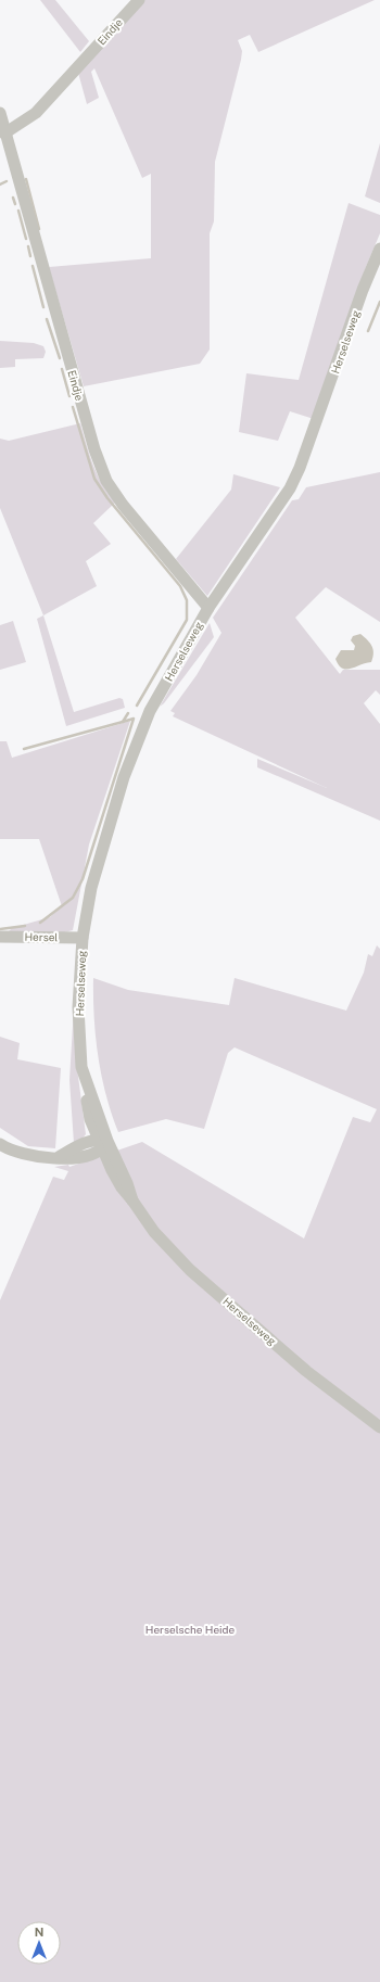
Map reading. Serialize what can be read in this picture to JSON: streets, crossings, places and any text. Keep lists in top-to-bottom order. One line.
{"streets":{"street":["Eindje","Herselseweg","Hersel"]},"crossings":[["Eindje","Herselseweg"],["Herselseweg","Hersel"]],"parks":["Herselsche Heide"],"north":"top"}
